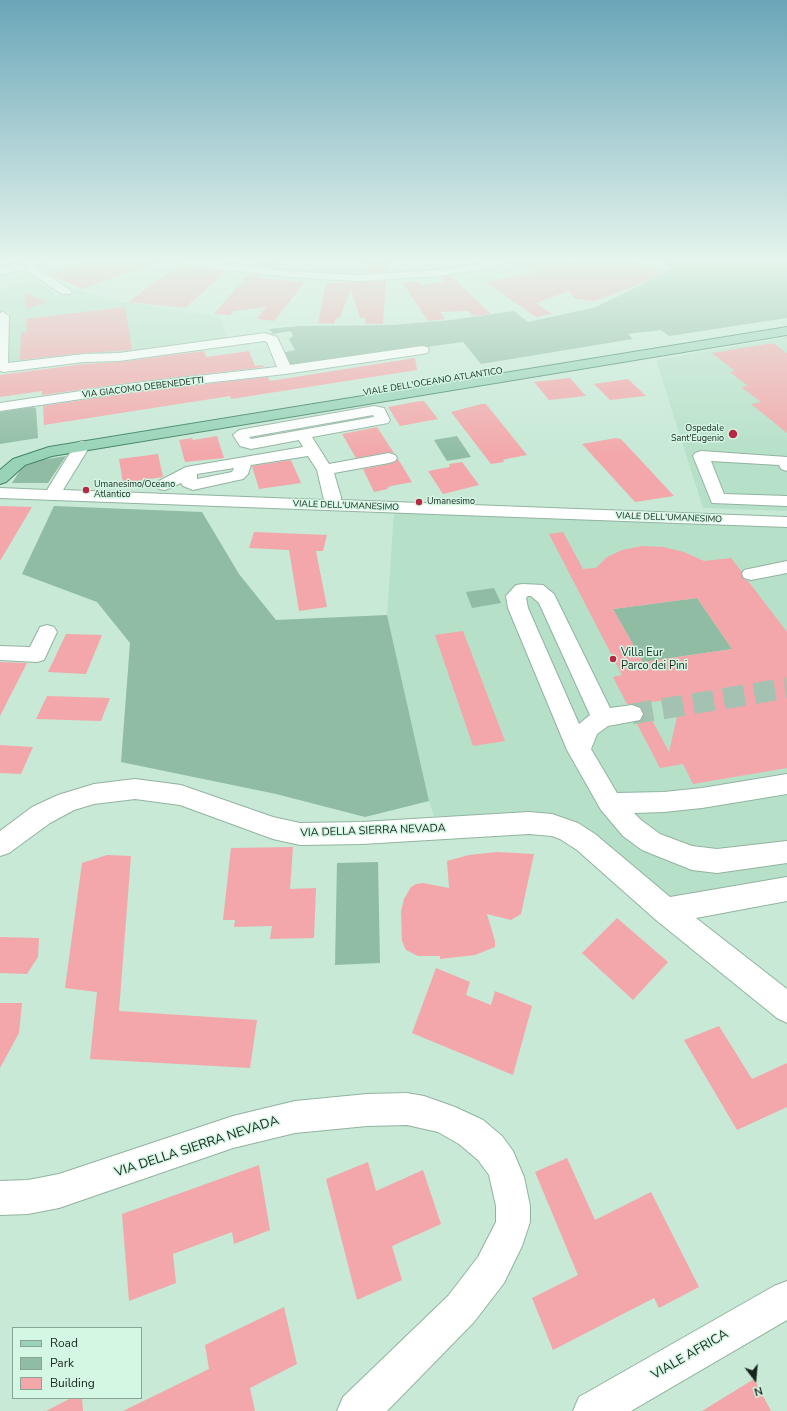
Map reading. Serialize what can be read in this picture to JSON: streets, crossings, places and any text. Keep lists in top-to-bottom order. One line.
{"streets":{"main road":["VIALE DELL'OCEANO ATLANTICO"],"street":["VIA GIACOMO DEBENEDETTI","VIALE DELL'UMANESIMO","VIA DELLA SIERRA NEVADA","VIALE AFRICA"]},"places":["Ospedale Sant'Eugenio","Umanesimo/Oceano Atlantico","Umanesimo","Villa Eur Parco dei Pini"],"legend":["Road","Park","Building"],"north":"bottom"}
